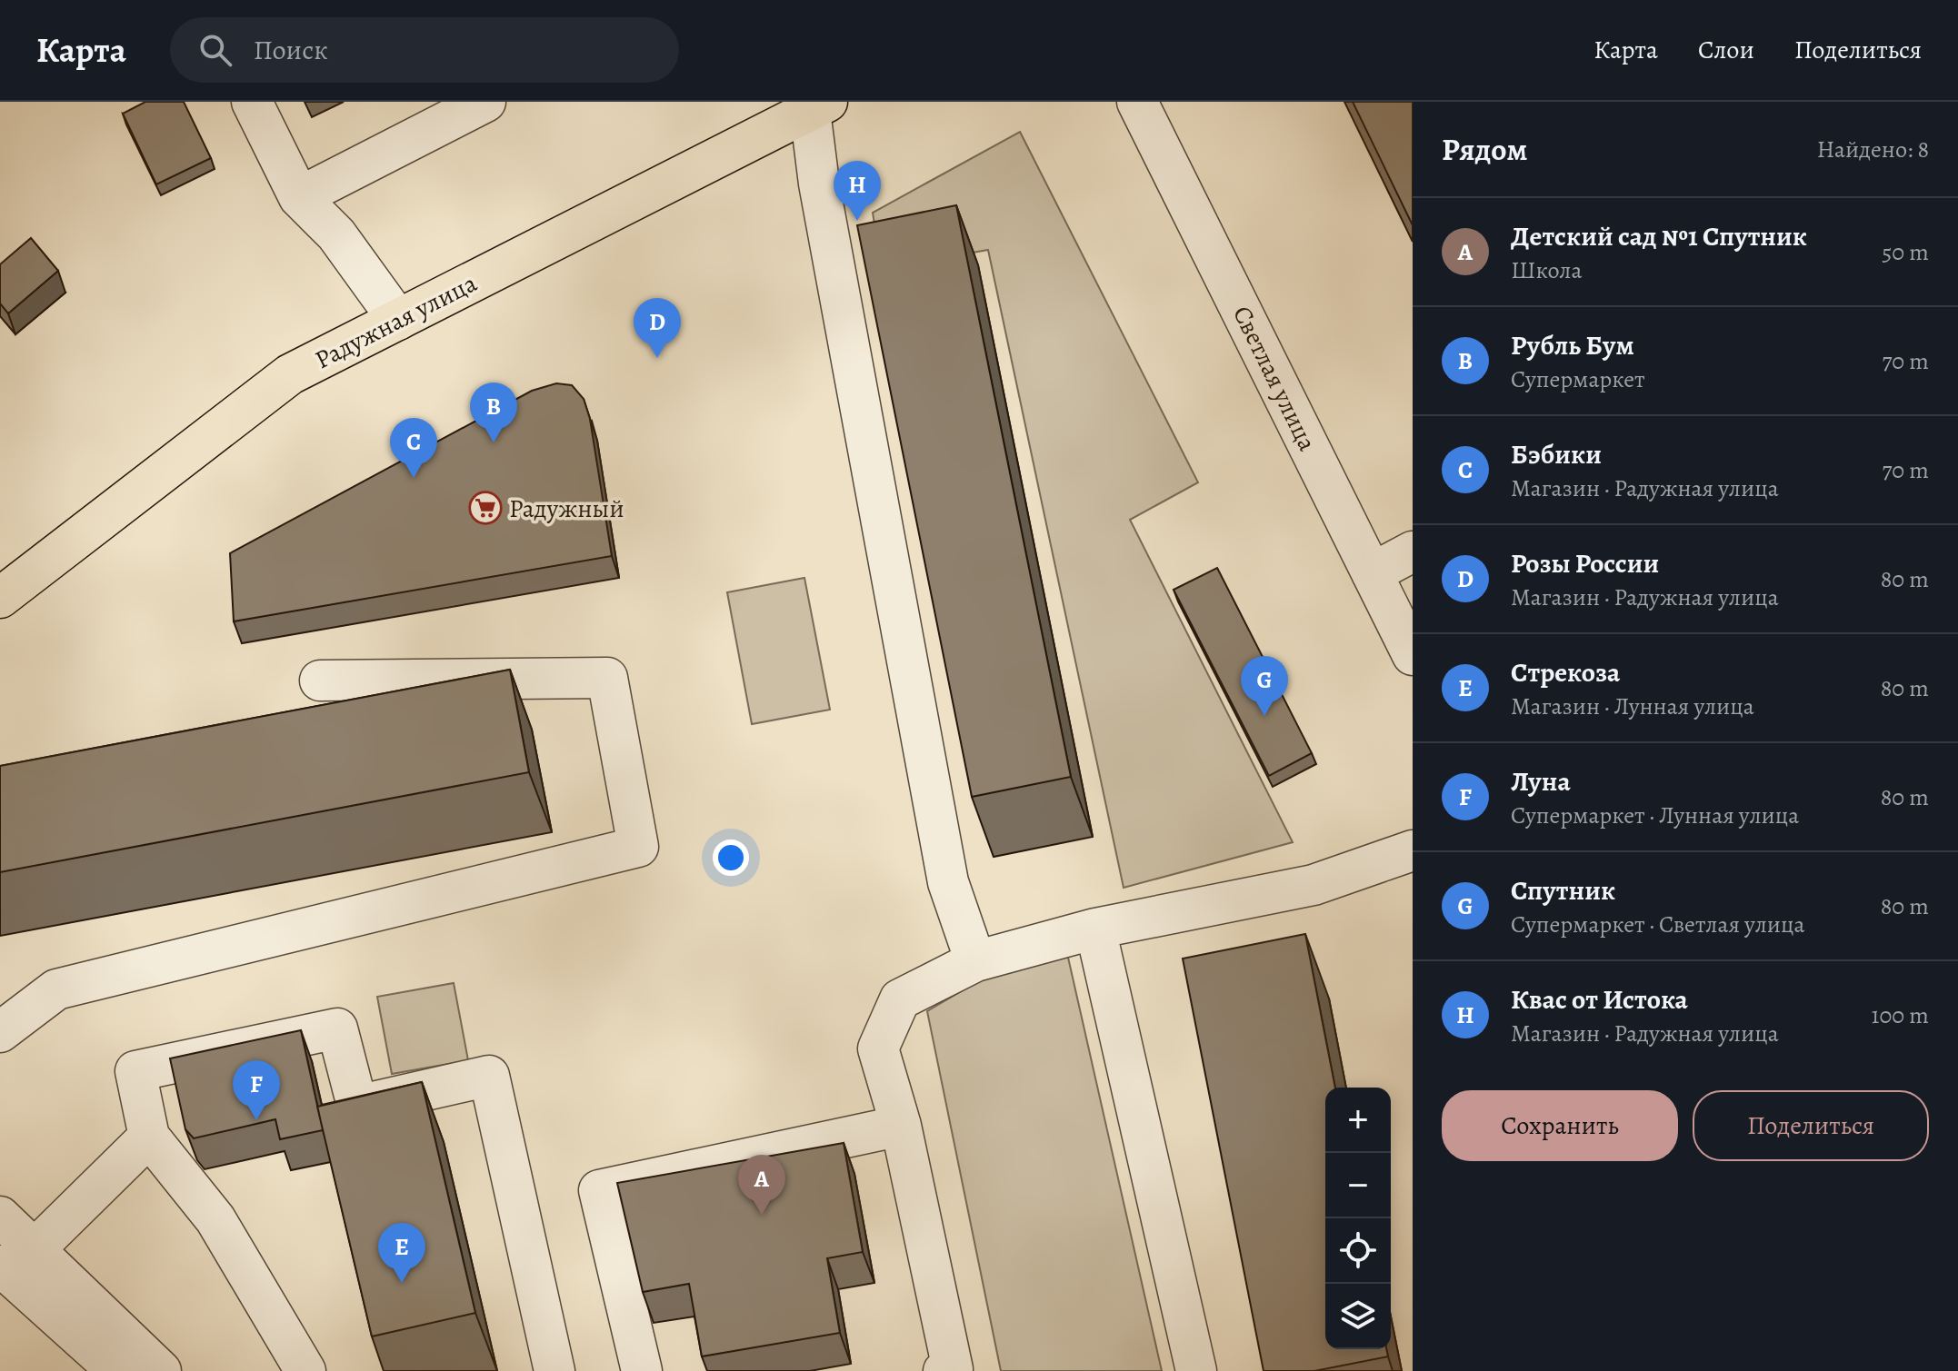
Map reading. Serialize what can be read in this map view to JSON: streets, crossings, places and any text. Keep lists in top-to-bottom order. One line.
{"streets":{"main road":["Радужная улица"],"street":["Светлая улица"]},"places":{"supermarket":["Радужный"]},"page":{"header":"Карта","search":"Поиск","nav":["Карта","Слои","Поделиться"],"heading":["Рядом","Найдено: 8"],"pins":["H","D","B","C","G","F","A","E"],"list":[{"mark":"A","name":"Детский сад №1 Спутник","note":"Школа","value":"50 m"},{"mark":"B","name":"Рубль Бум","note":"Супермаркет","value":"70 m"},{"mark":"C","name":"Бэбики","note":"Магазин · Радужная улица","value":"70 m"},{"mark":"D","name":"Розы России","note":"Магазин · Радужная улица","value":"80 m"},{"mark":"E","name":"Стрекоза","note":"Магазин · Лунная улица","value":"80 m"},{"mark":"F","name":"Луна","note":"Супермаркет · Лунная улица","value":"80 m"},{"mark":"G","name":"Спутник","note":"Супермаркет · Светлая улица","value":"80 m"},{"mark":"H","name":"Квас от Истока","note":"Магазин · Радужная улица","value":"100 m"}],"buttons":["Сохранить","Поделиться"],"map_buttons":["+","−"]}}
